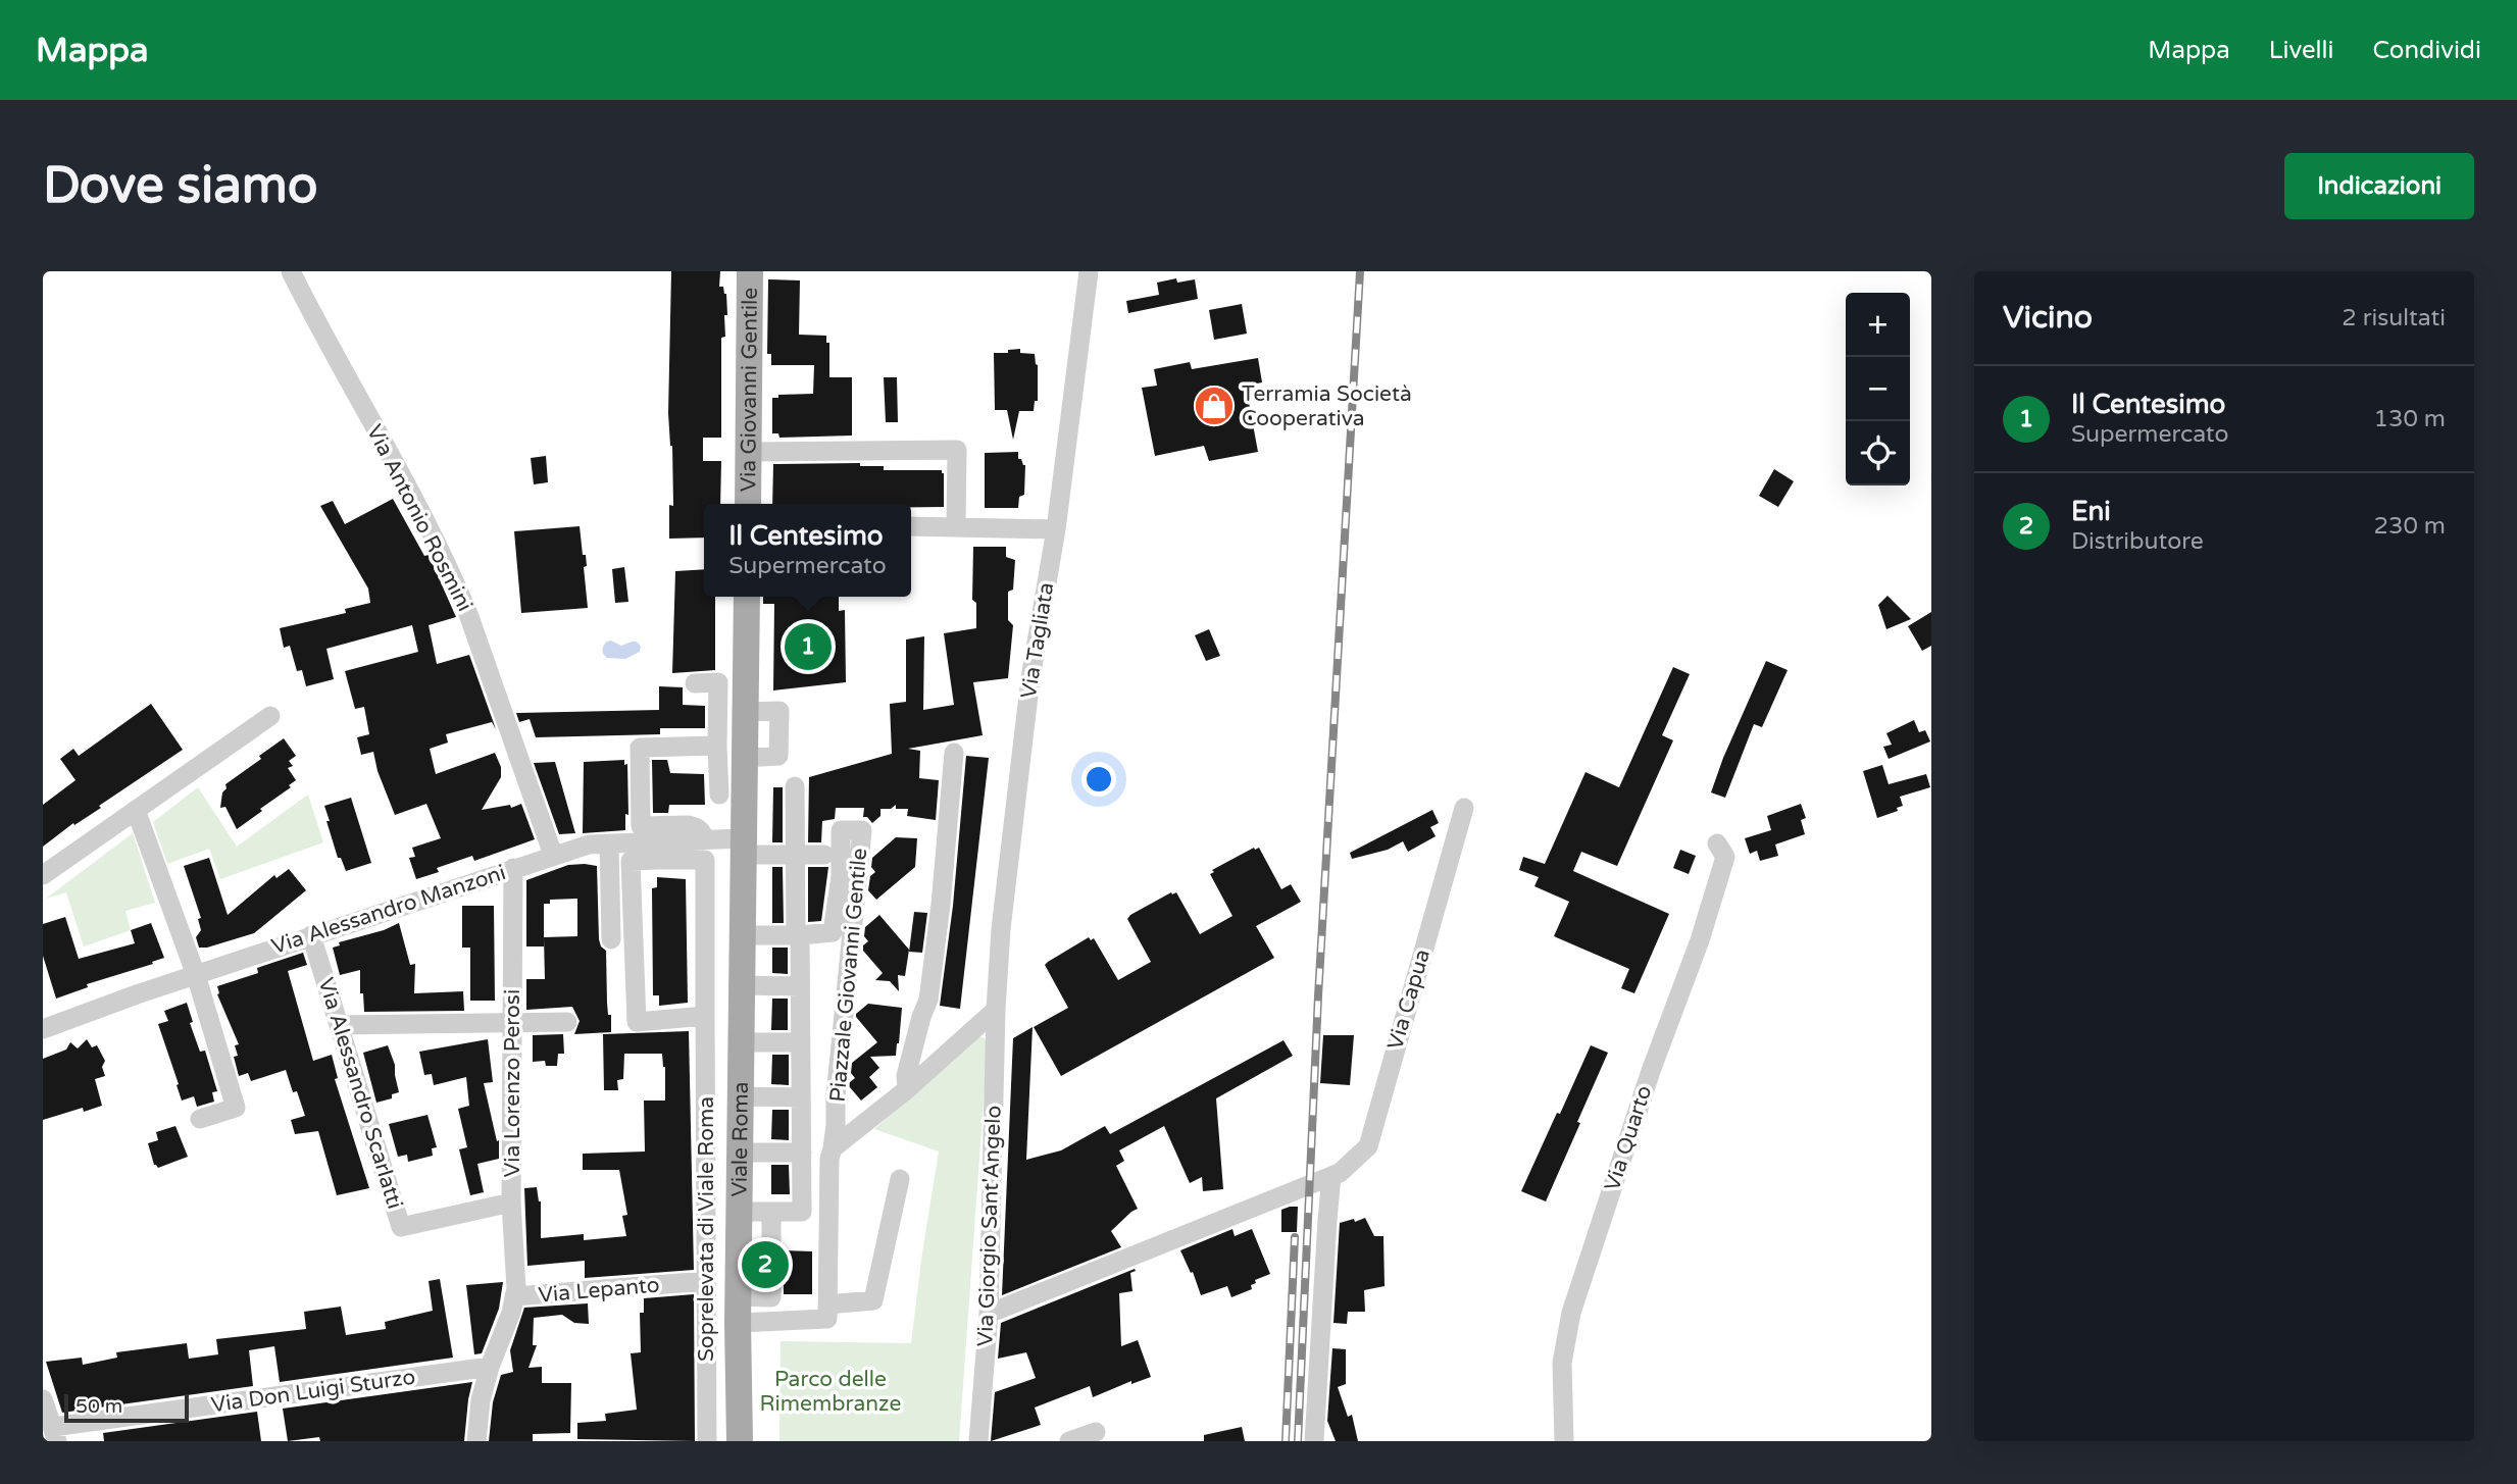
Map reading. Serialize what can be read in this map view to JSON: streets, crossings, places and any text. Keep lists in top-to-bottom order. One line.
{"streets":{"main road":["Via Giovanni Gentile","Viale Roma"],"street":["Via Antonio Rosmini","Via Tagliata","Via Alessandro Manzoni","Piazzale Giovanni Gentile","Via Capua","Via Lorenzo Perosi","Via Alessandro Scarlatti","Via Quarto","Via Giorgio Sant'Angelo","Soprelevata di Viale Roma","Via Lepanto","Via Don Luigi Sturzo"]},"crossings":[["Via Antonio Rosmini","Via Alessandro Manzoni"],["Via Tagliata","Via Giorgio Sant'Angelo"],["Via Alessandro Manzoni","Piazzale Giovanni Gentile"],["Via Alessandro Manzoni","Via Lorenzo Perosi"],["Via Alessandro Manzoni","Via Alessandro Scarlatti"],["Via Alessandro Manzoni","Viale Roma"],["Via Alessandro Manzoni","Soprelevata di Viale Roma"],["Piazzale Giovanni Gentile","Viale Roma"],["Via Capua","Via Giorgio Sant'Angelo"],["Via Lorenzo Perosi","Via Alessandro Scarlatti"],["Via Lorenzo Perosi","Via Lepanto"],["Soprelevata di Viale Roma","Via Lepanto"],["Via Lepanto","Via Don Luigi Sturzo"]],"parks":["Parco delle Rimembranze"],"places":{"shop":["Terramia Società Cooperativa"]},"scale_bar":"50 m","page":{"header":"Mappa","nav":["Mappa","Livelli","Condividi"],"buttons":"Indicazioni","title":"Dove siamo","heading":["Vicino","2 risultati"],"map_buttons":["+","−"],"list":[{"mark":"1","name":"Il Centesimo","note":"Supermercato","value":"130 m"},{"mark":"2","name":"Eni","note":"Distributore","value":"230 m"}],"popup":["Il Centesimo","Supermercato"],"pins":["1","2"],"scale":"50 m"}}
